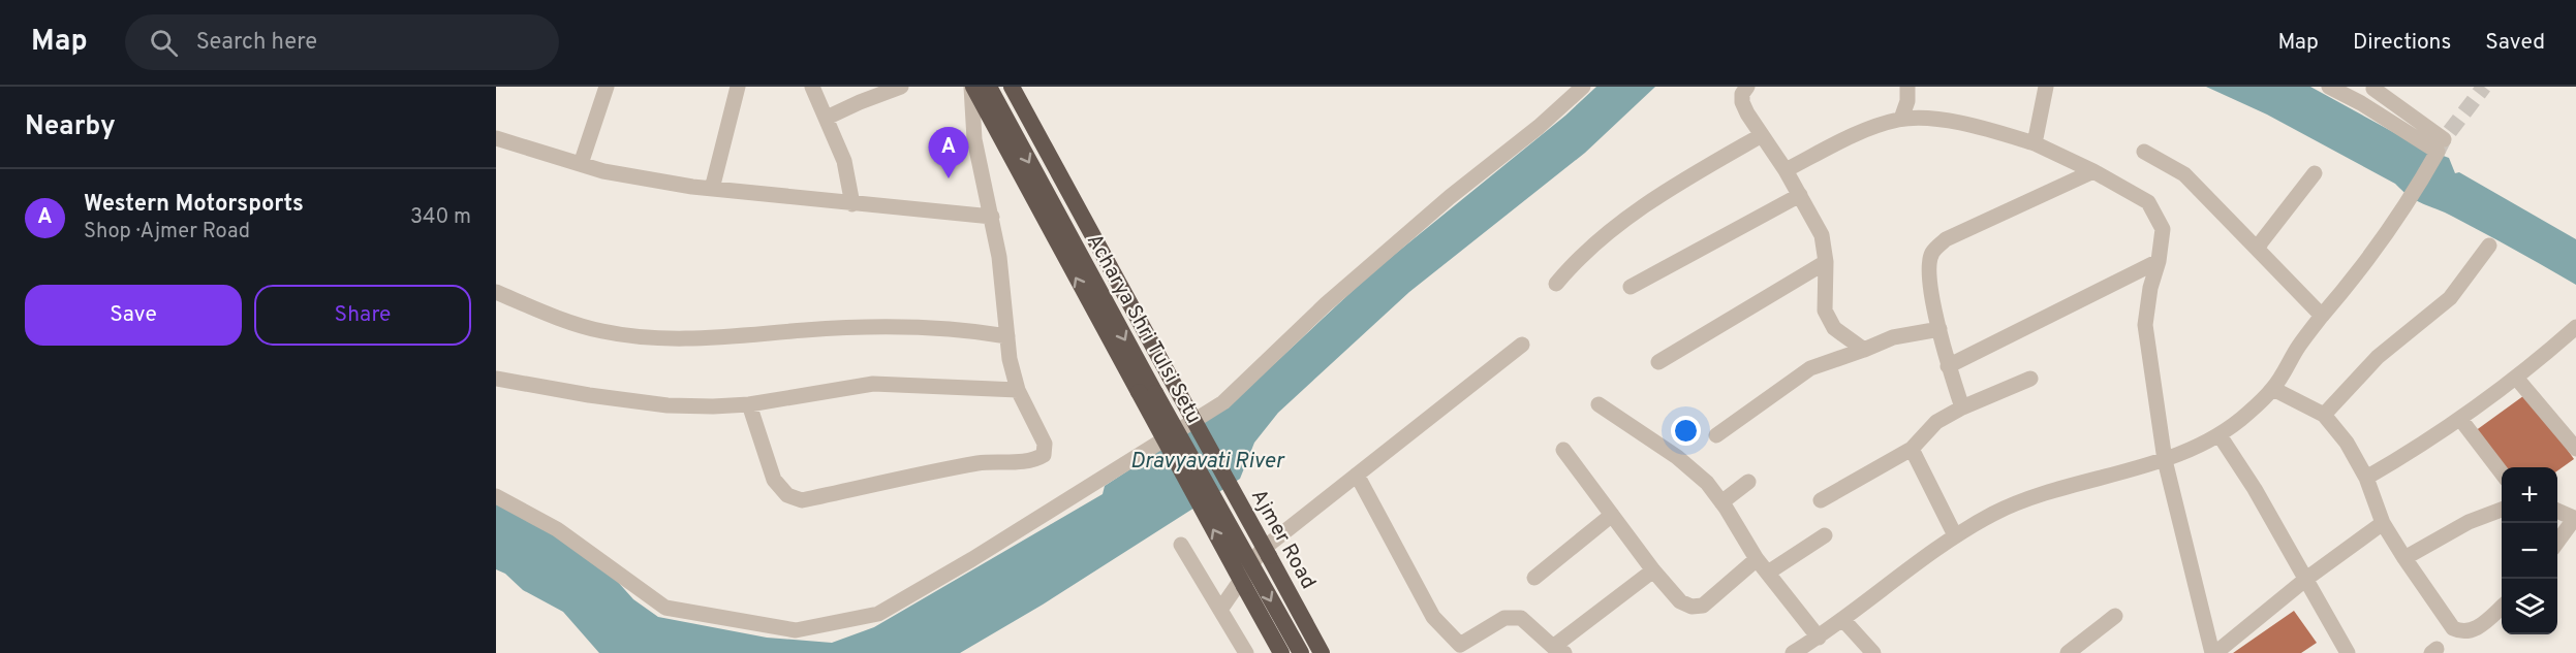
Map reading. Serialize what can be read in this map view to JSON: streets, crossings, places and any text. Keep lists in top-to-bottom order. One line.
{"streets":{"highway":["Acharya Shri Tulsi Setu","Ajmer Road"]},"water":["Dravyavati River"],"page":{"header":"Map","search":"Search here","nav":["Map","Directions","Saved"],"heading":"Nearby","pins":"A","list":[{"mark":"A","name":"Western Motorsports","note":"Shop · Ajmer Road","value":"340 m"}],"buttons":["Save","Share"],"map_buttons":["+","−"]}}
